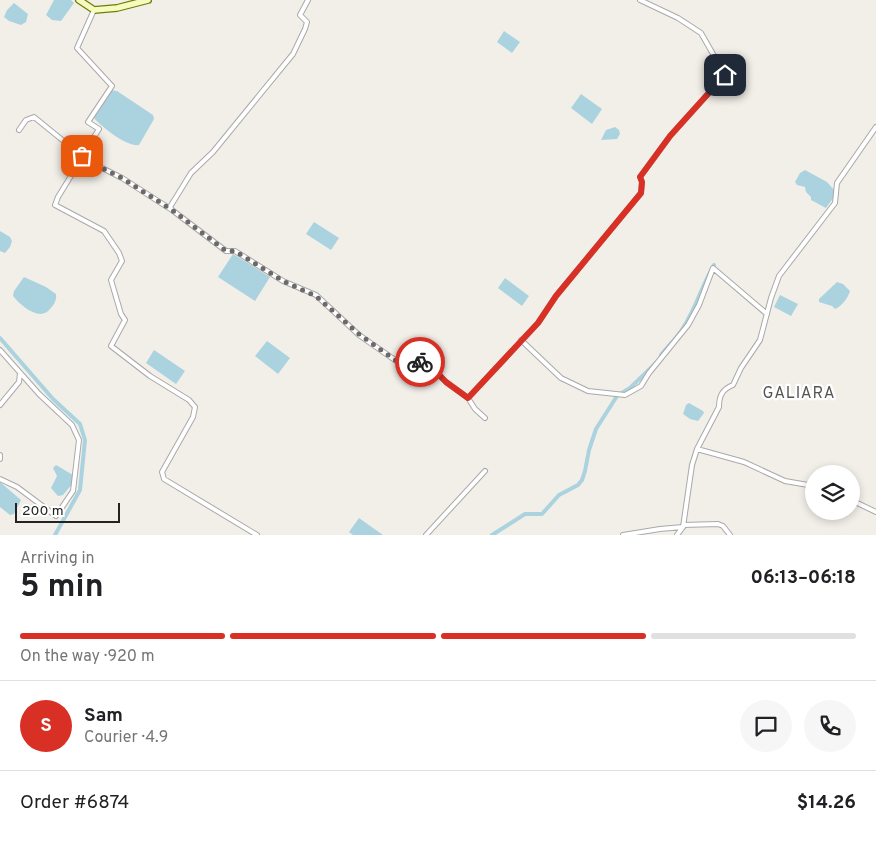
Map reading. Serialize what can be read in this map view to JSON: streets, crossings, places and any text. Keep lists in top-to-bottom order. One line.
{"districts":["GALIARA"],"scale_bar":"200 m","page":{"scale":"200 m","heading":["5 min","Arriving in","06:13–06:18"],"panel":["Sam","Courier · 4.9","Order #6874","$14.26"],"bar":"On the way · 920 m","round":"S"}}
